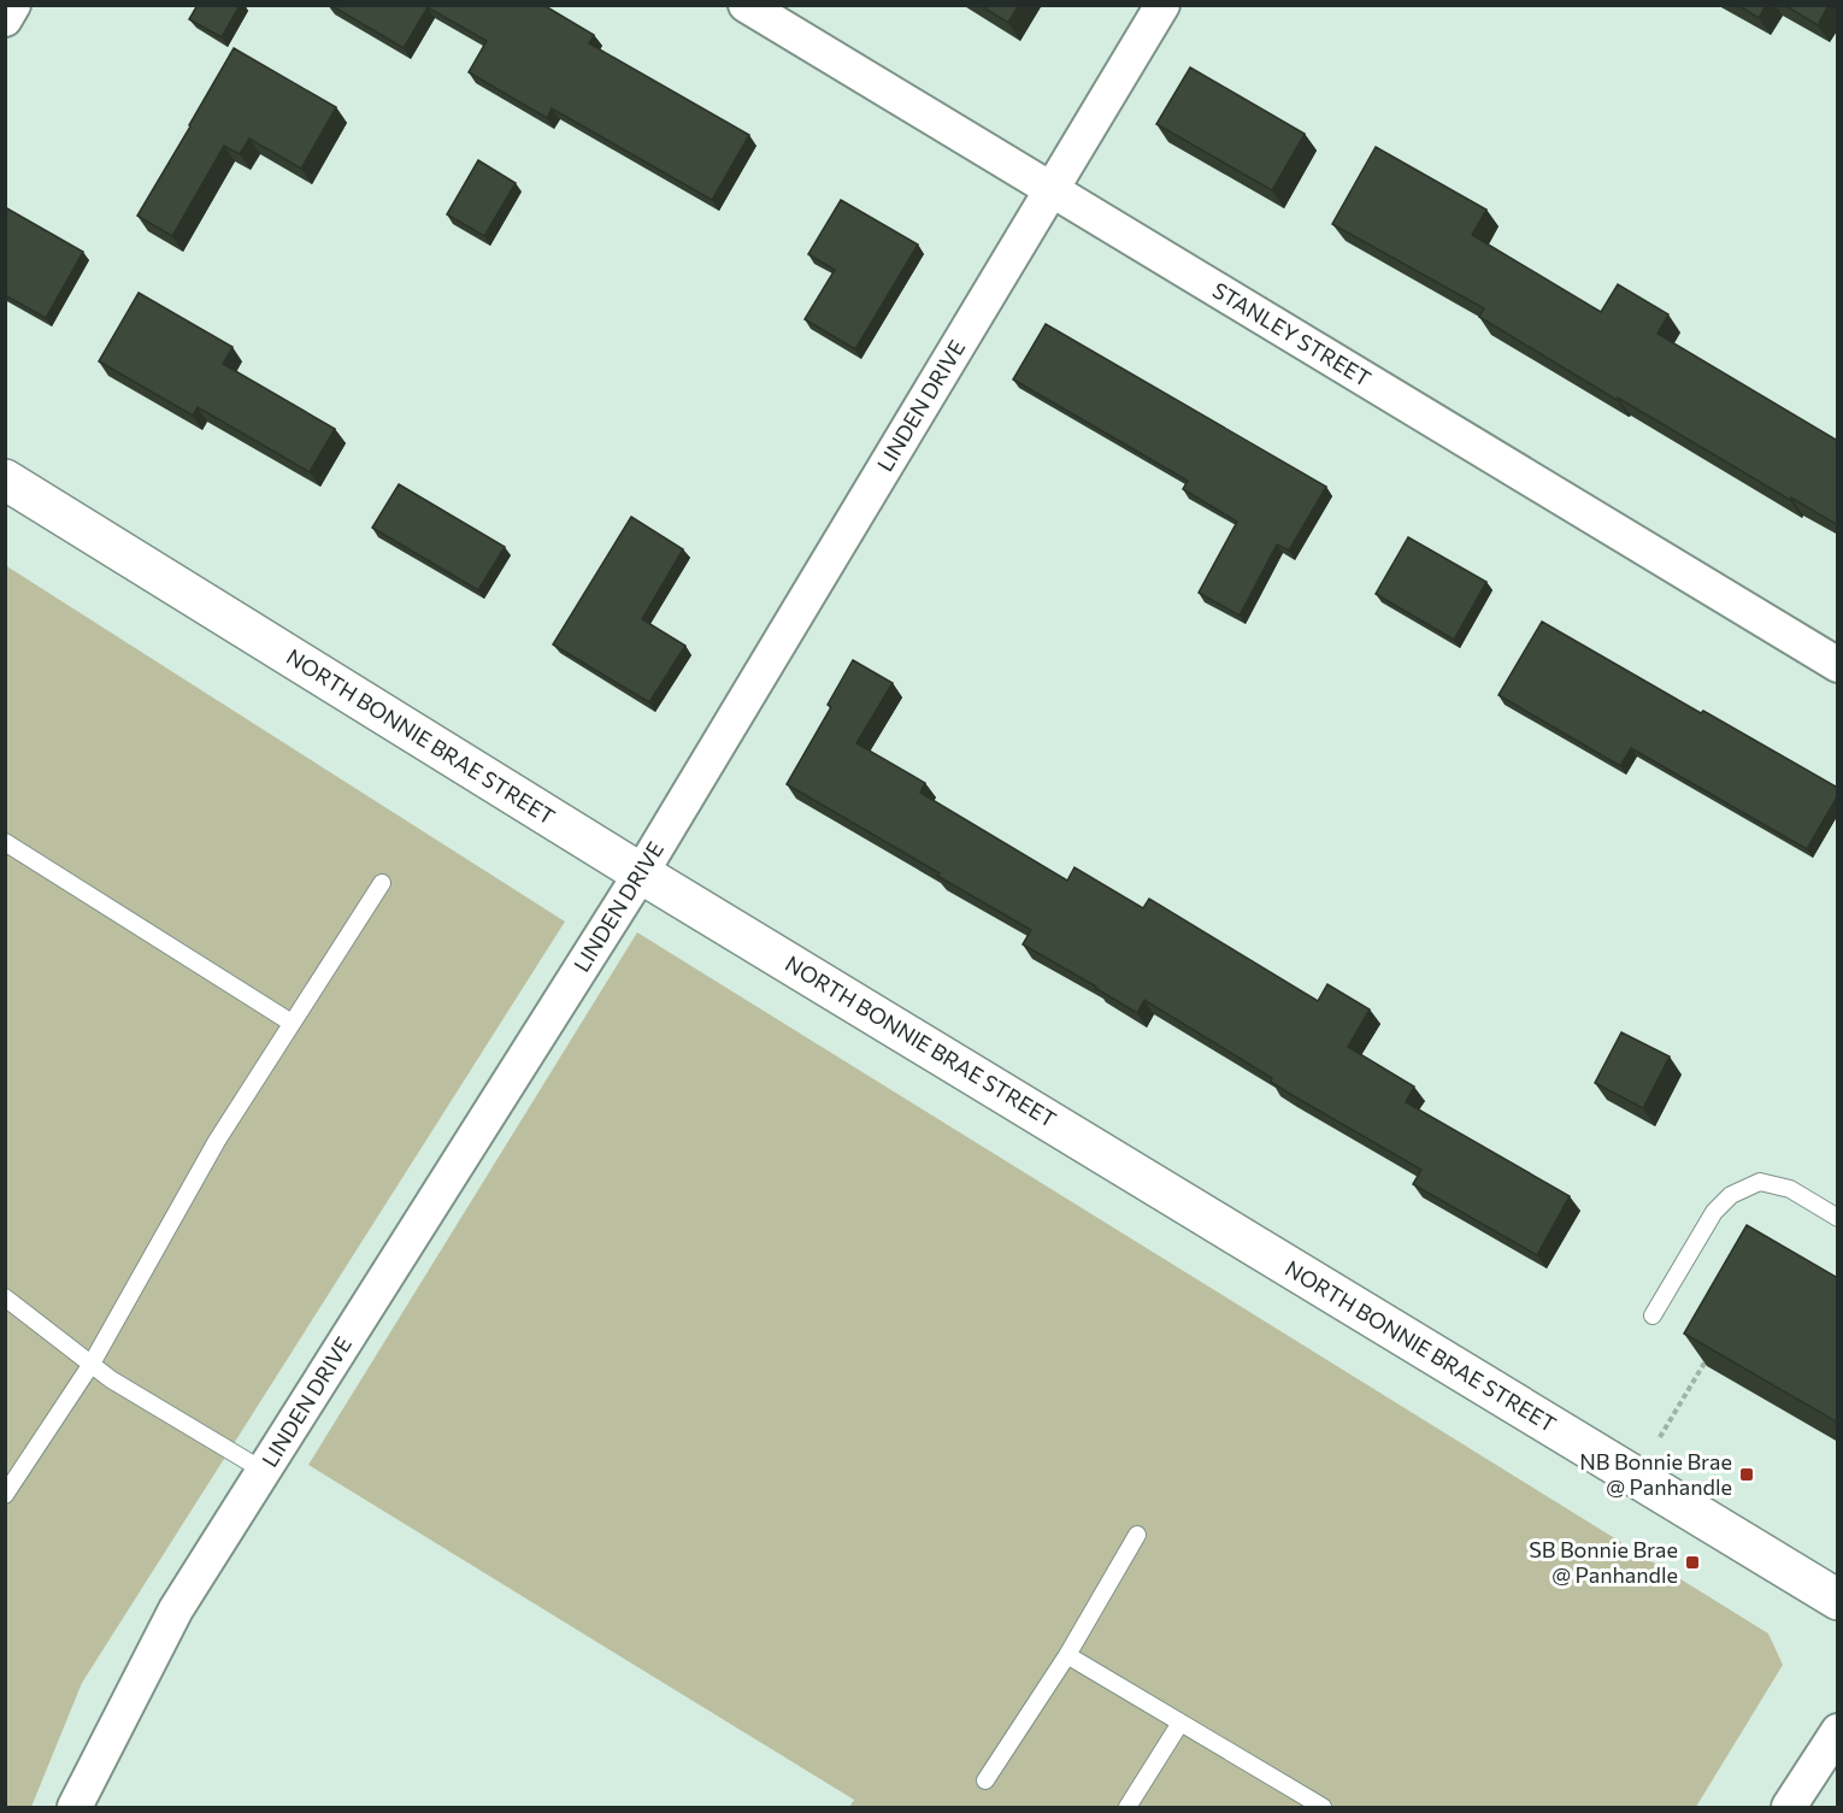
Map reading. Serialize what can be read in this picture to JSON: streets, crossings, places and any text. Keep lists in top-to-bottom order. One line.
{"streets":{"main road":["NORTH BONNIE BRAE STREET"],"street":["STANLEY STREET","LINDEN DRIVE"]},"crossings":[["STANLEY STREET","LINDEN DRIVE"],["LINDEN DRIVE","NORTH BONNIE BRAE STREET"]],"places":{"transit":["NB Bonnie Brae @ Panhandle","SB Bonnie Brae @ Panhandle"]}}
